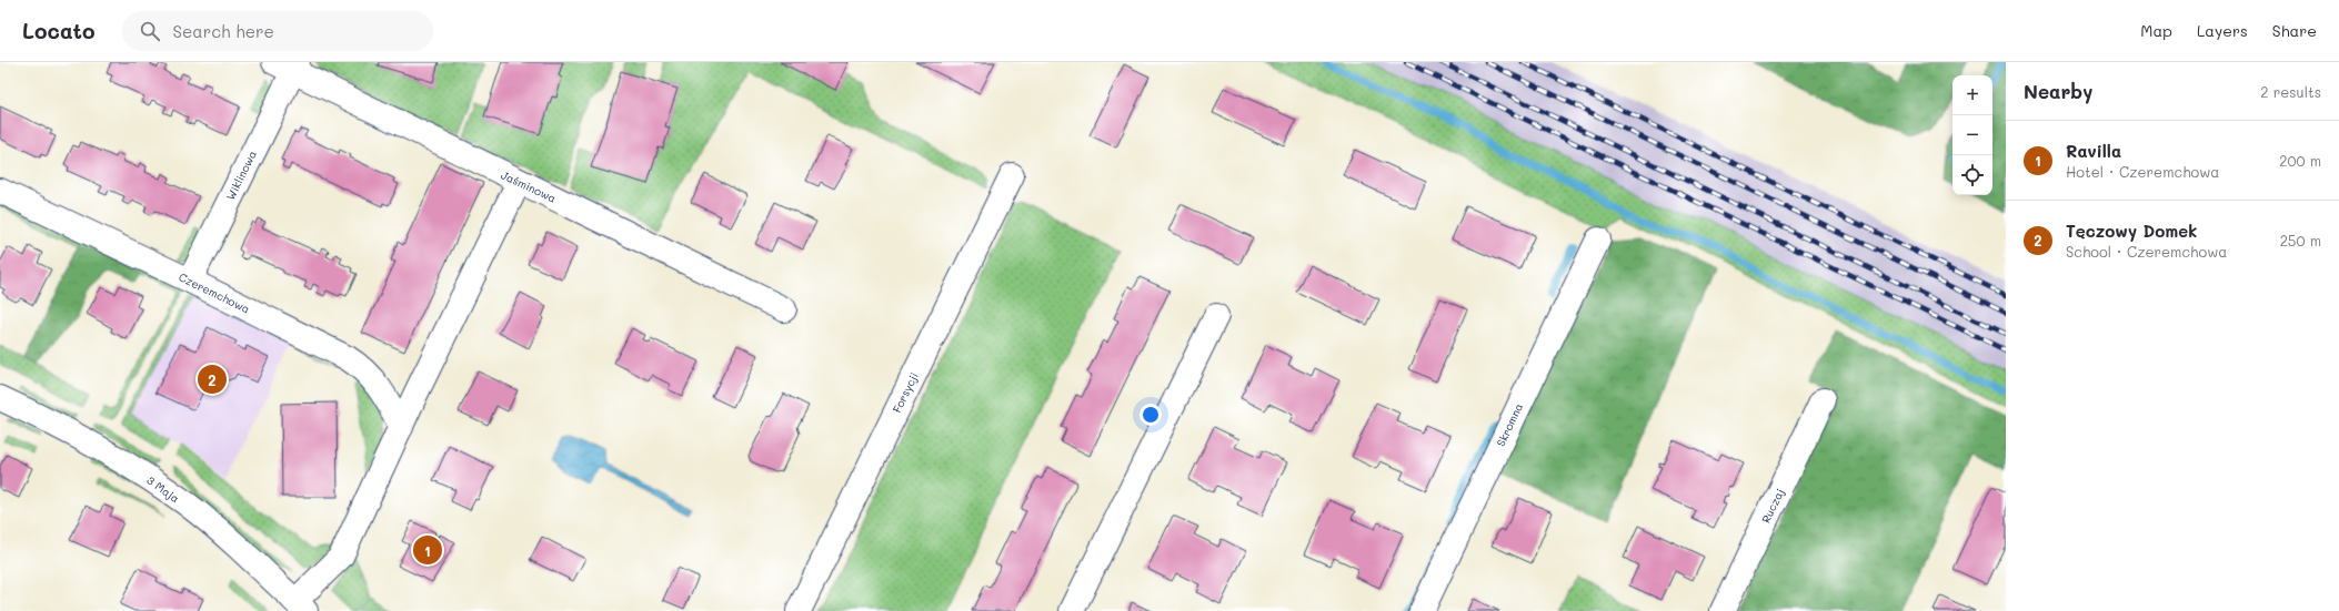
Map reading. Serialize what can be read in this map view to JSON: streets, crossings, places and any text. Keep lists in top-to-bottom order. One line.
{"streets":{"street":["Wiklinowa","Jaśminowa","Czeremchowa","Forsycji","Skromna","3 Maja","Ruczaj"]},"crossings":[["Wiklinowa","Jaśminowa"],["Wiklinowa","Czeremchowa"]],"page":{"header":"Locato","search":"Search here","nav":["Map","Layers","Share"],"heading":["Nearby","2 results"],"map_buttons":["+","−"],"list":[{"mark":"1","name":"Ravilla","note":"Hotel · Czeremchowa","value":"200 m"},{"mark":"2","name":"Tęczowy Domek","note":"School · Czeremchowa","value":"250 m"}],"pins":["2","1"]}}
